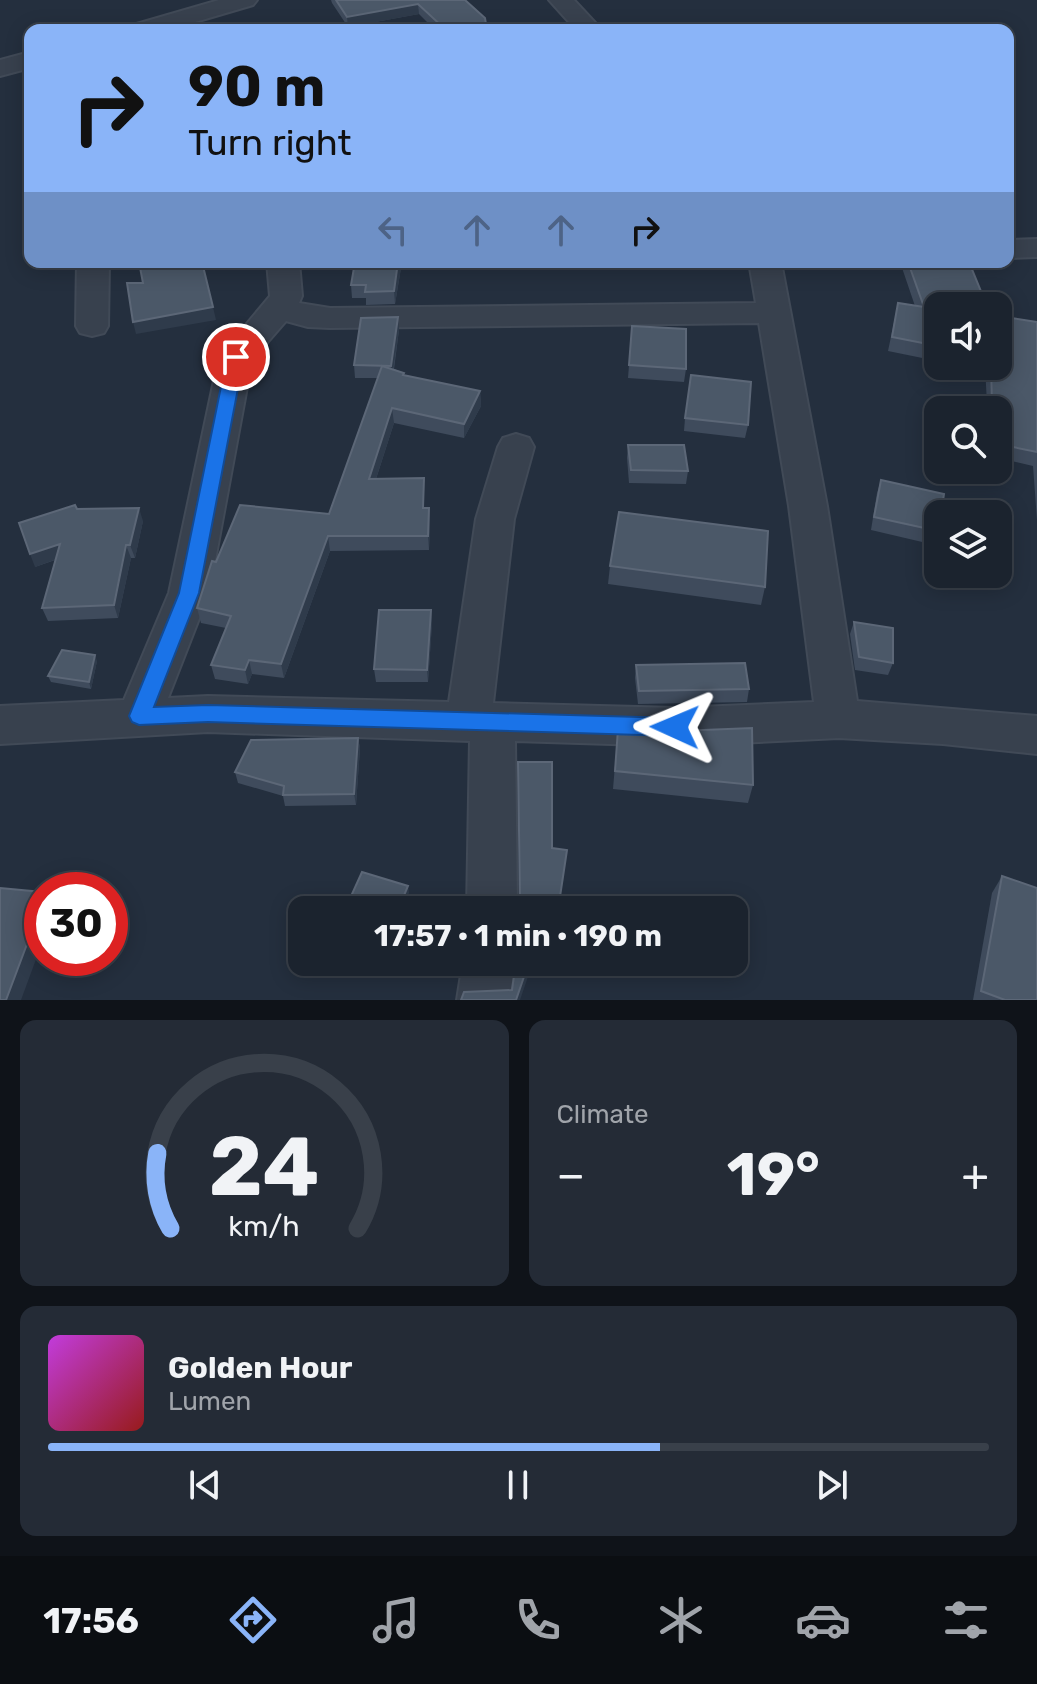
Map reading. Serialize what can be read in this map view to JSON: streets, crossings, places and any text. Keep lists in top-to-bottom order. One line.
{"page":{"turn":["90 m","Turn right"],"limit":"30","trip":"17:57 · 1 min · 190 m","tile":"Climate","heat":["−","19°","+"],"song":["Golden Hour","Lumen"],"tabs":"17:56","gauge":["24","km/h"]}}
